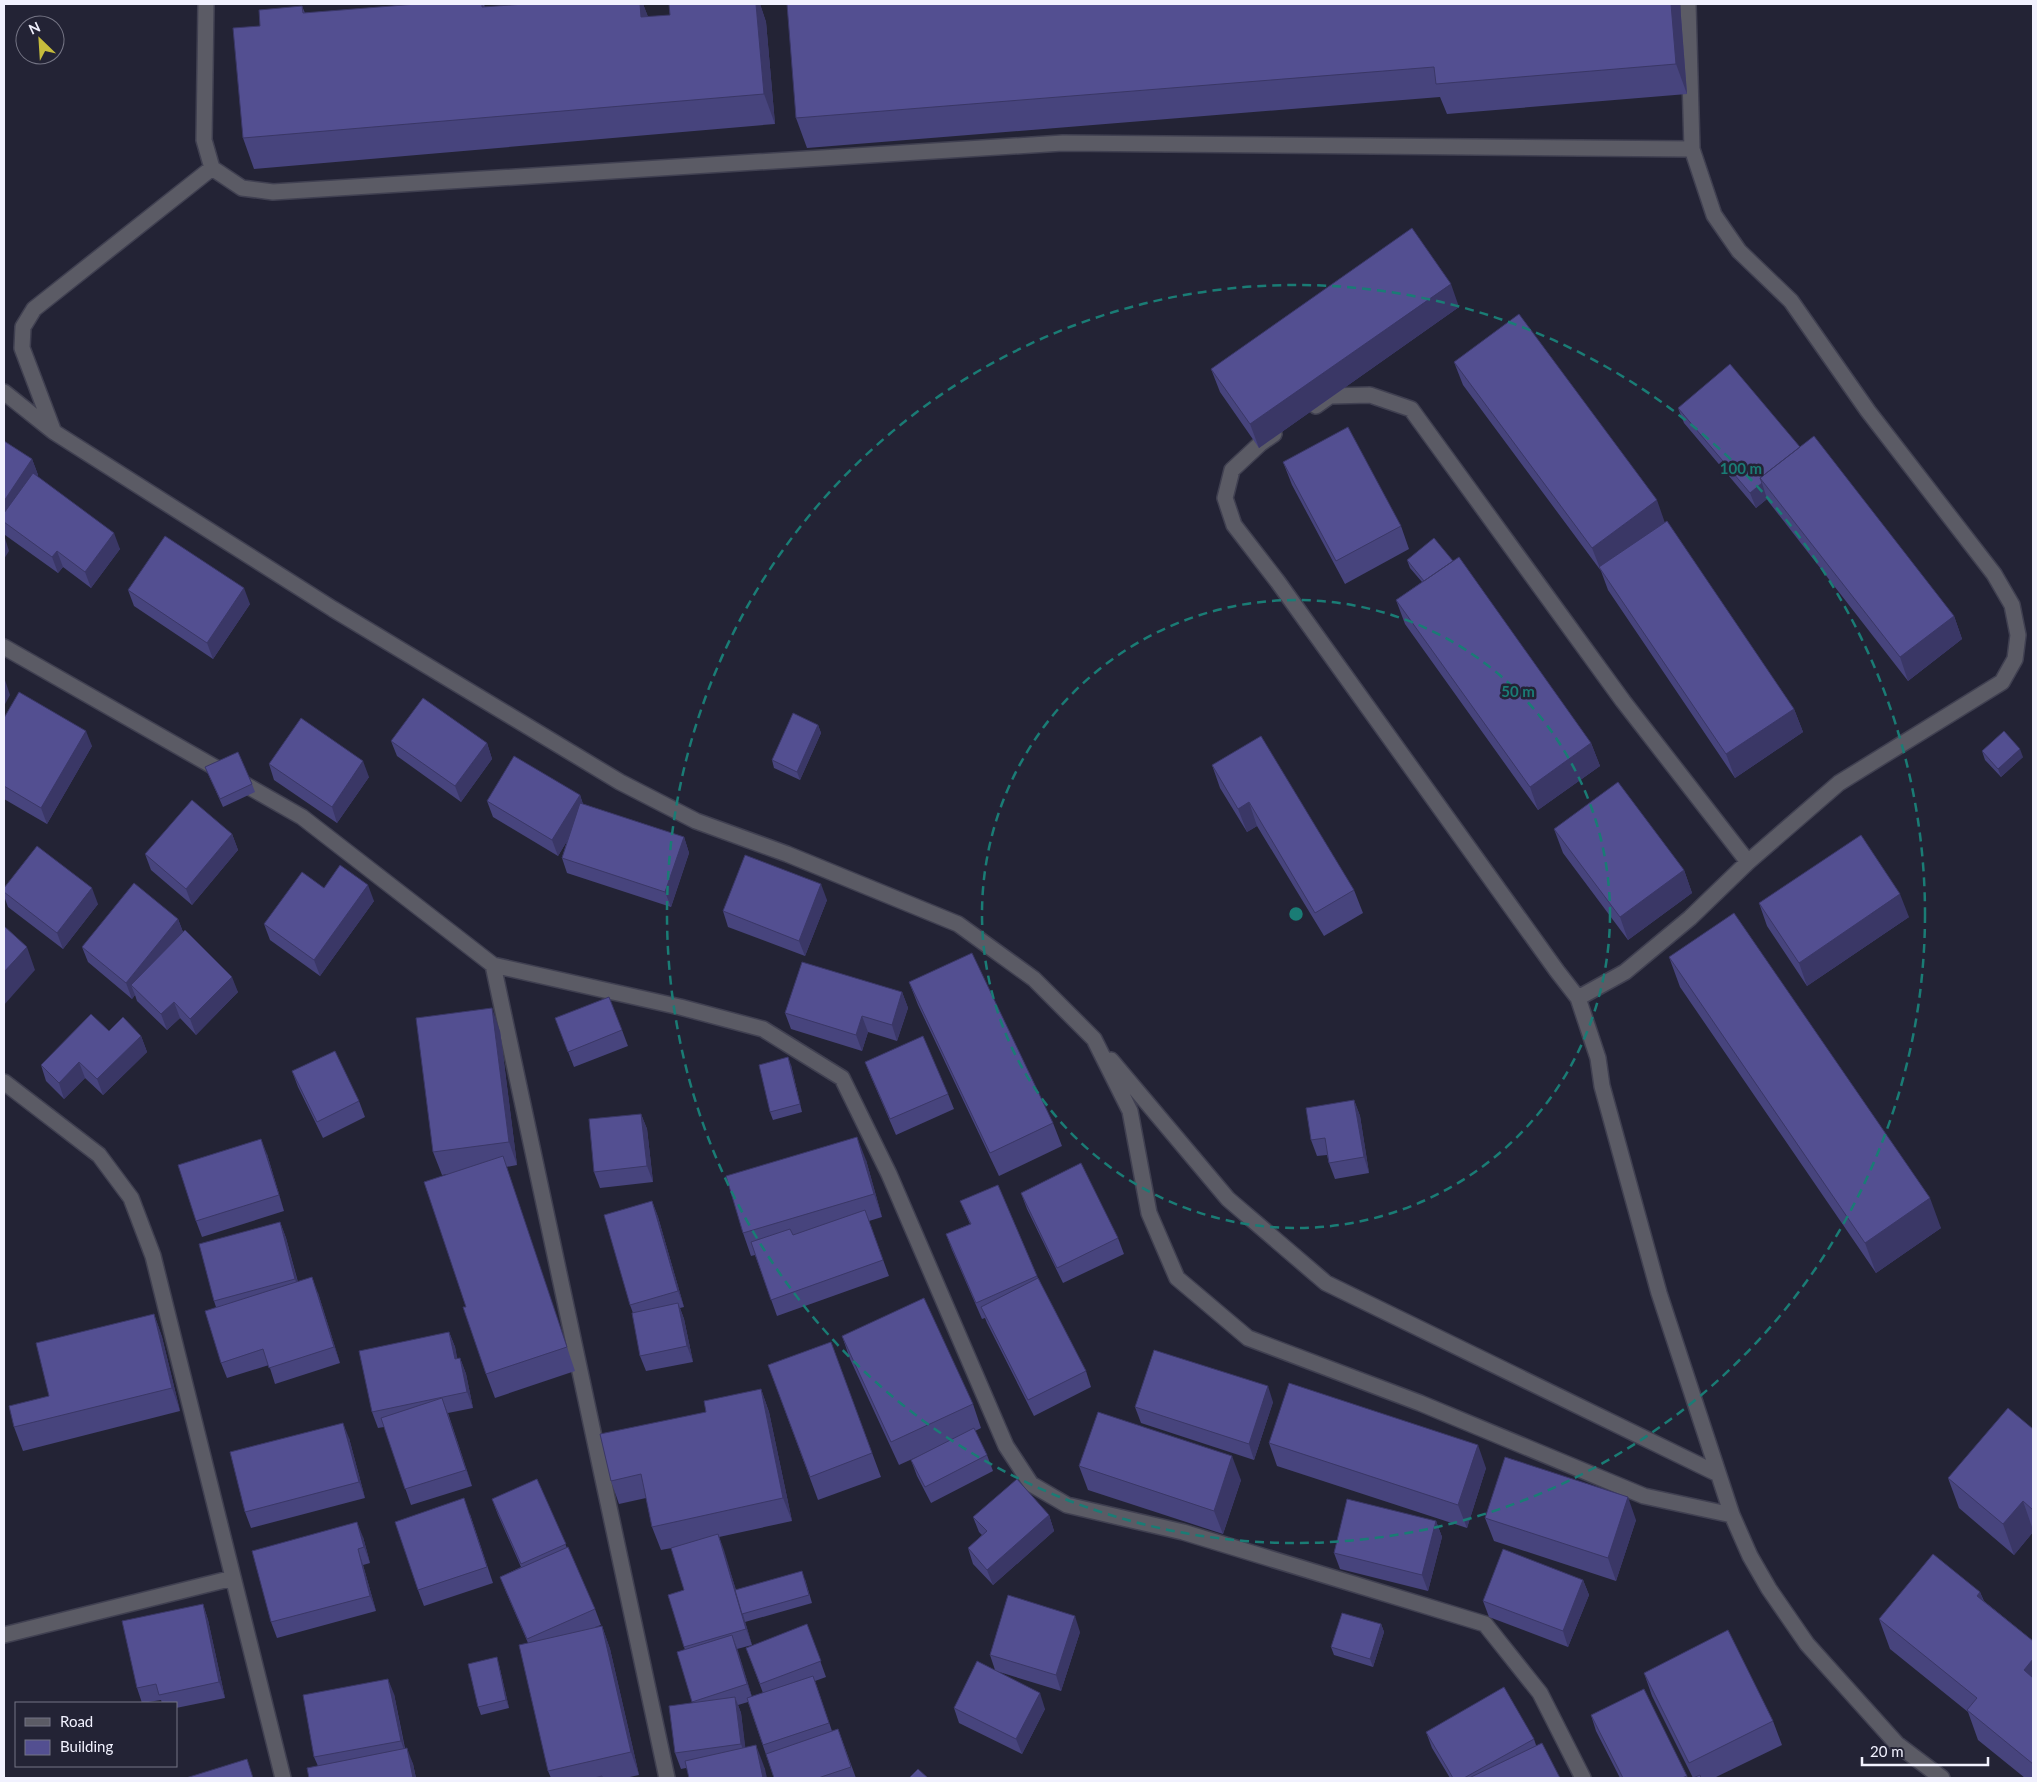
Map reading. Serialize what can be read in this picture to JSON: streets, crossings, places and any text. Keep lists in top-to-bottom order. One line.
{"legend":["Road","Building"],"scale_bar":"20 m","north":"top left","rings":["100 m","50 m"]}
